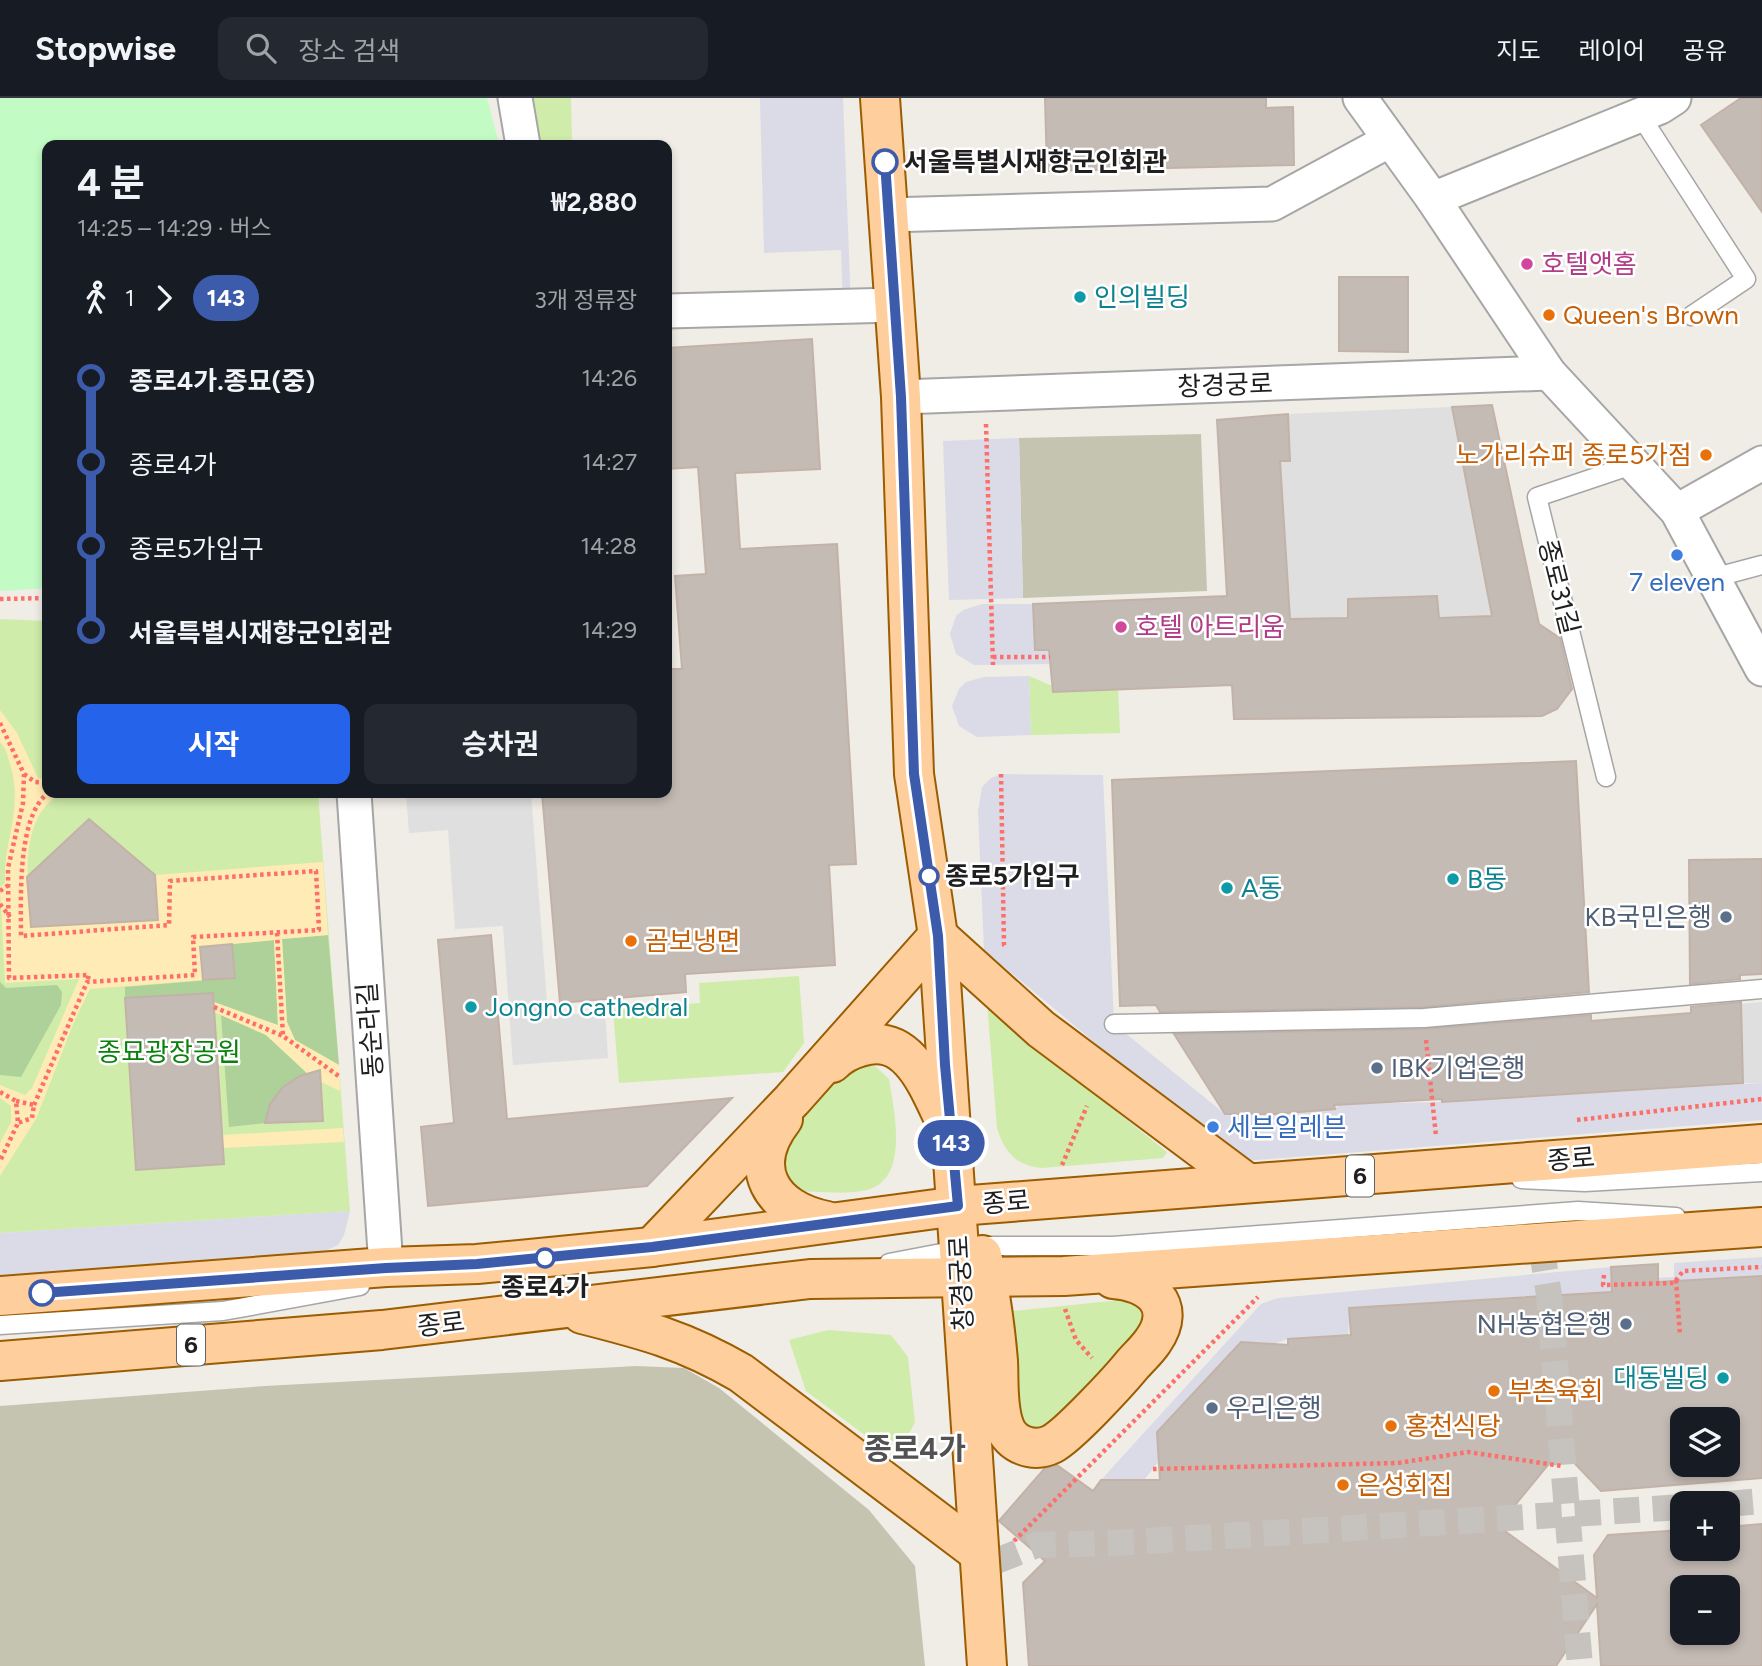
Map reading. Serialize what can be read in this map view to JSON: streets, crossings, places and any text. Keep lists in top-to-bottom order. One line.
{"streets":{"main road":["창경궁로","종로","6"],"street":["동순라길"],"lane":["종로31길"]},"crossings":[["창경궁로","종로"],["동순라길","종로"]],"districts":["종로4가"],"parks":["종묘광장공원"],"places":["서울특별시재향군인회관","호텔앳홈","인의빌딩","Queen's Brown","노가리슈퍼 종로5가점","7 eleven","호텔 아트리움","종로5가입구","B동","A동","KB국민은행","곰보냉면","Jongno cathedral","IBK기업은행","세븐일레븐","종로4가","NH농협은행","대동빌딩","부촌육회","우리은행","홍천식당","은성회집"],"lines":["bus line 143"],"page":{"header":"Stopwise","search":"장소 검색","nav":["지도","레이어","공유"],"on_map":"143","heading":["4 분","14:25 – 14:29 · 버스","₩2,880"],"legs":["1","143","3개 정류장"],"list":[{"name":"종로4가.종묘(중)","value":"14:26"},{"name":"종로4가","value":"14:27"},{"name":"종로5가입구","value":"14:28"},{"name":"서울특별시재향군인회관","value":"14:29"}],"buttons":["시작","승차권"],"map_buttons":["+","−"]}}
